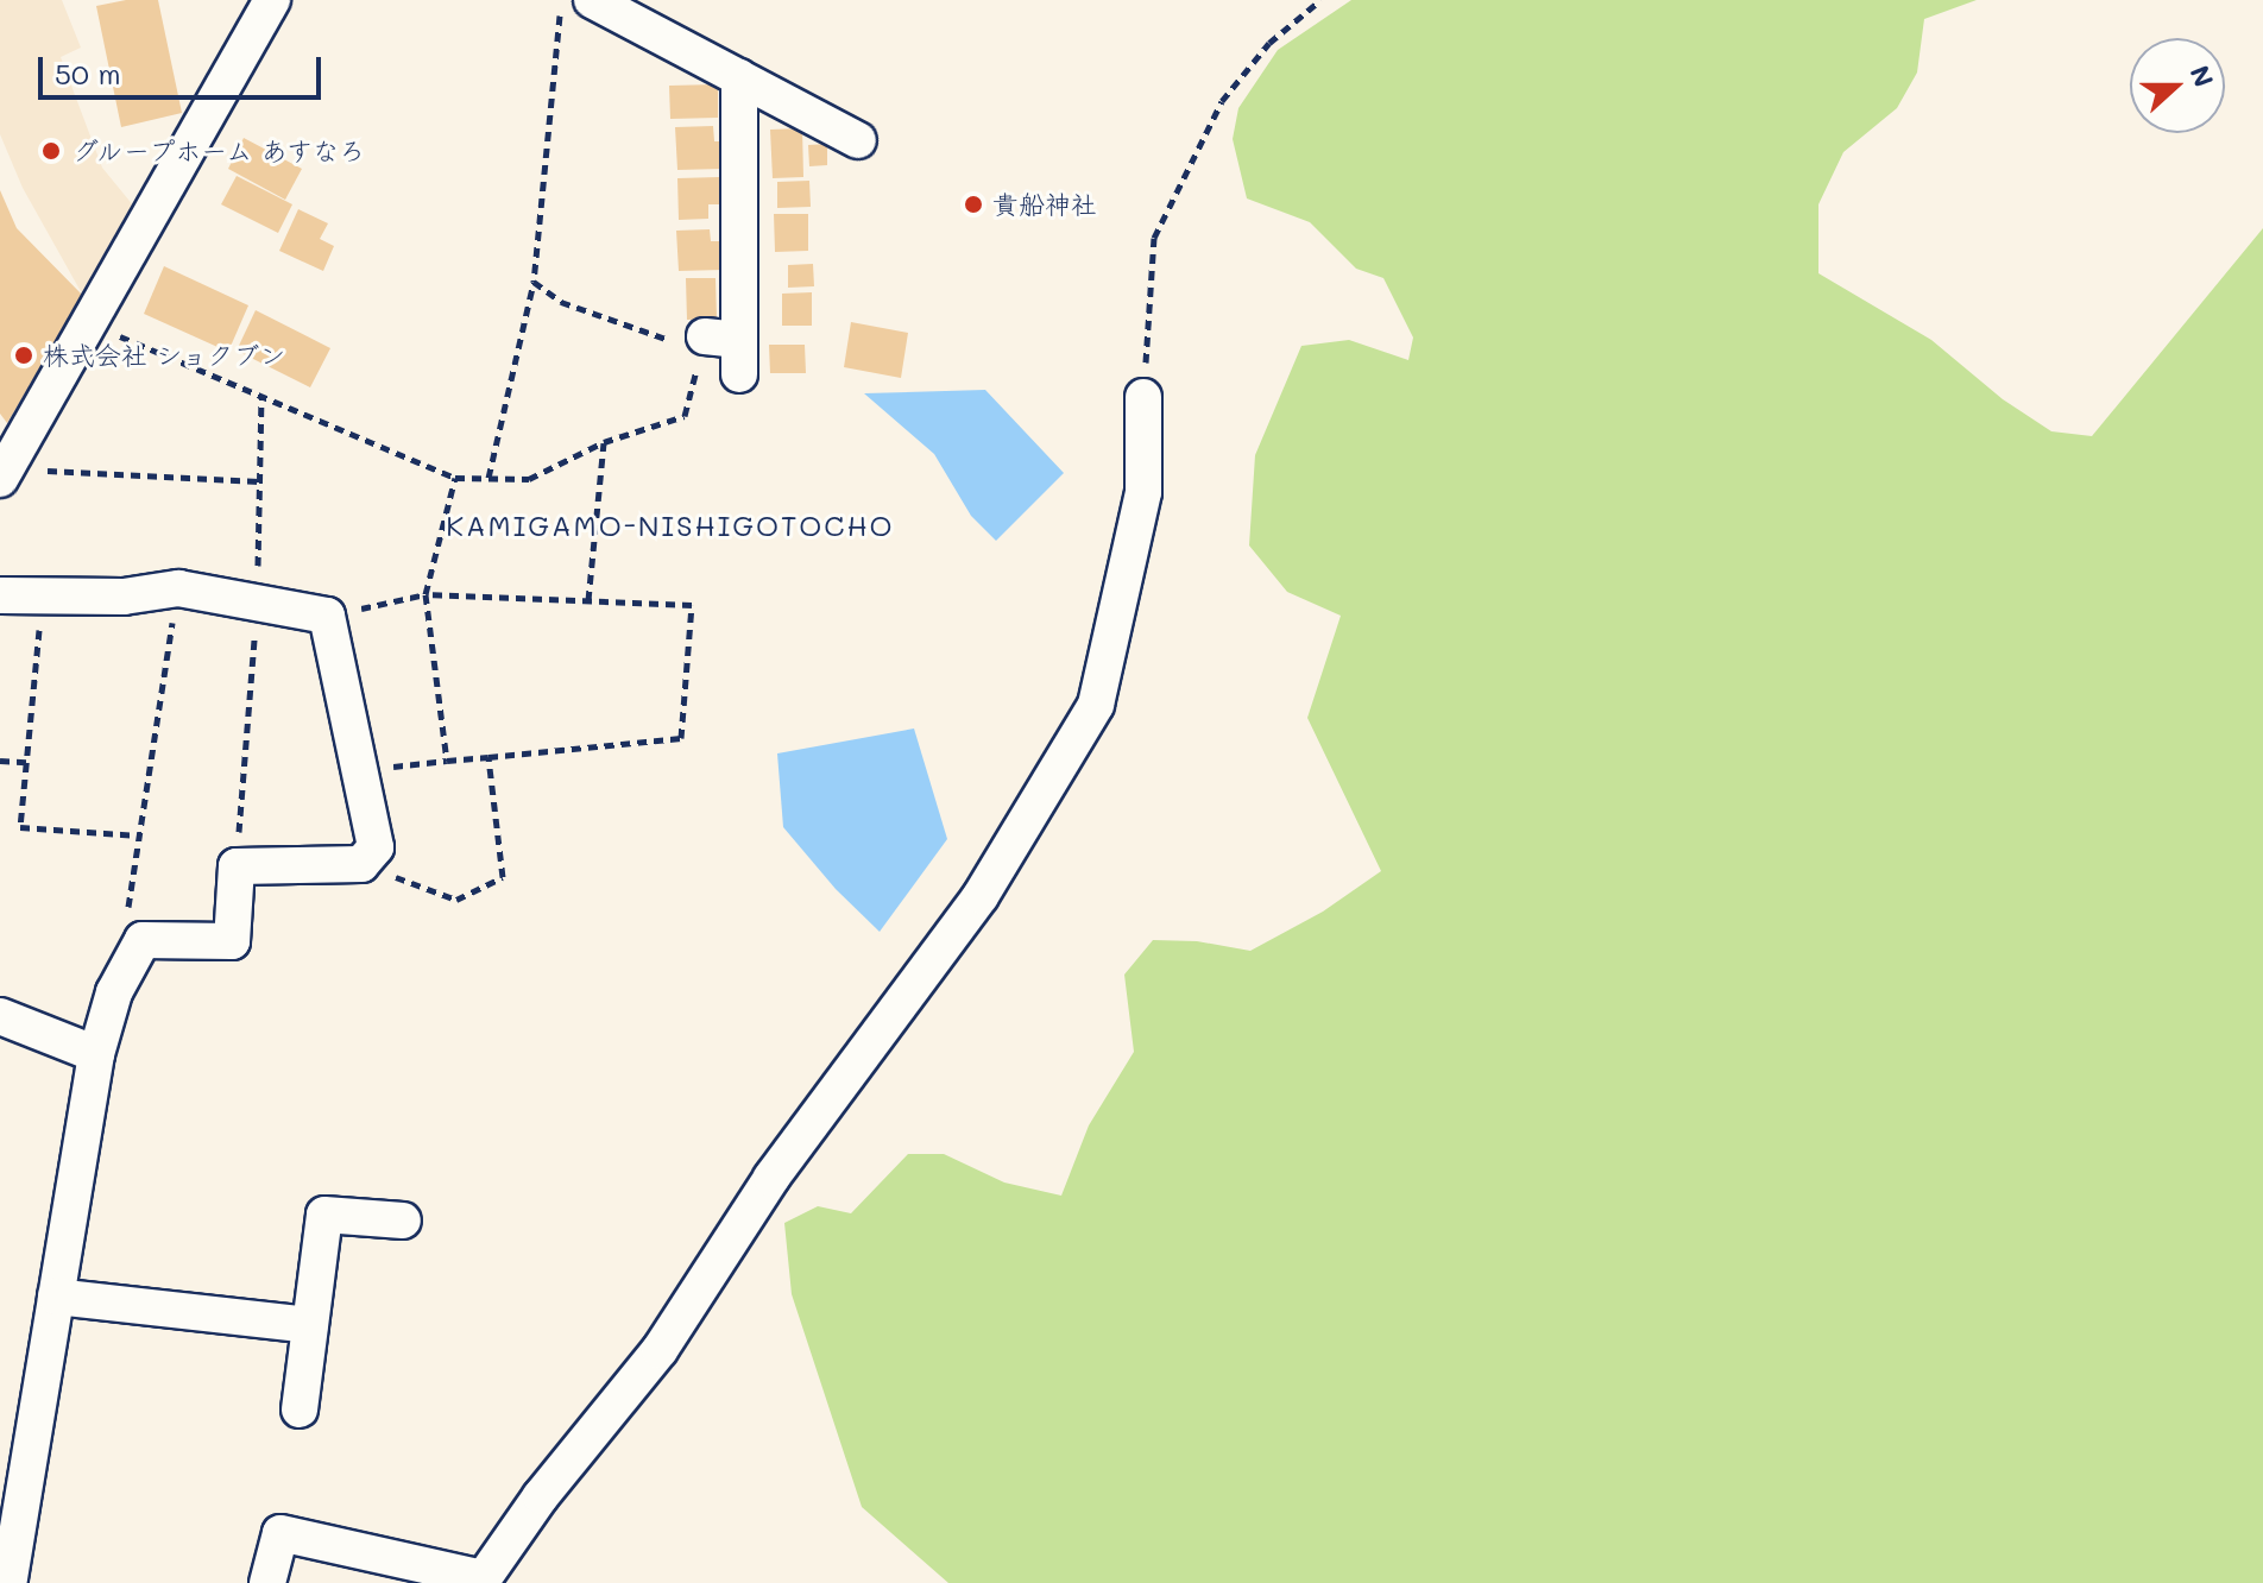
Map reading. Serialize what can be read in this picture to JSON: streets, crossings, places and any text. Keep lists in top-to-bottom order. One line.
{"districts":["KAMIGAMO-NISHIGOTOCHO"],"places":["グループホーム あすなろ","貴船神社","株式会社 ショクブン"],"scale_bar":"50 m","north":"right"}
